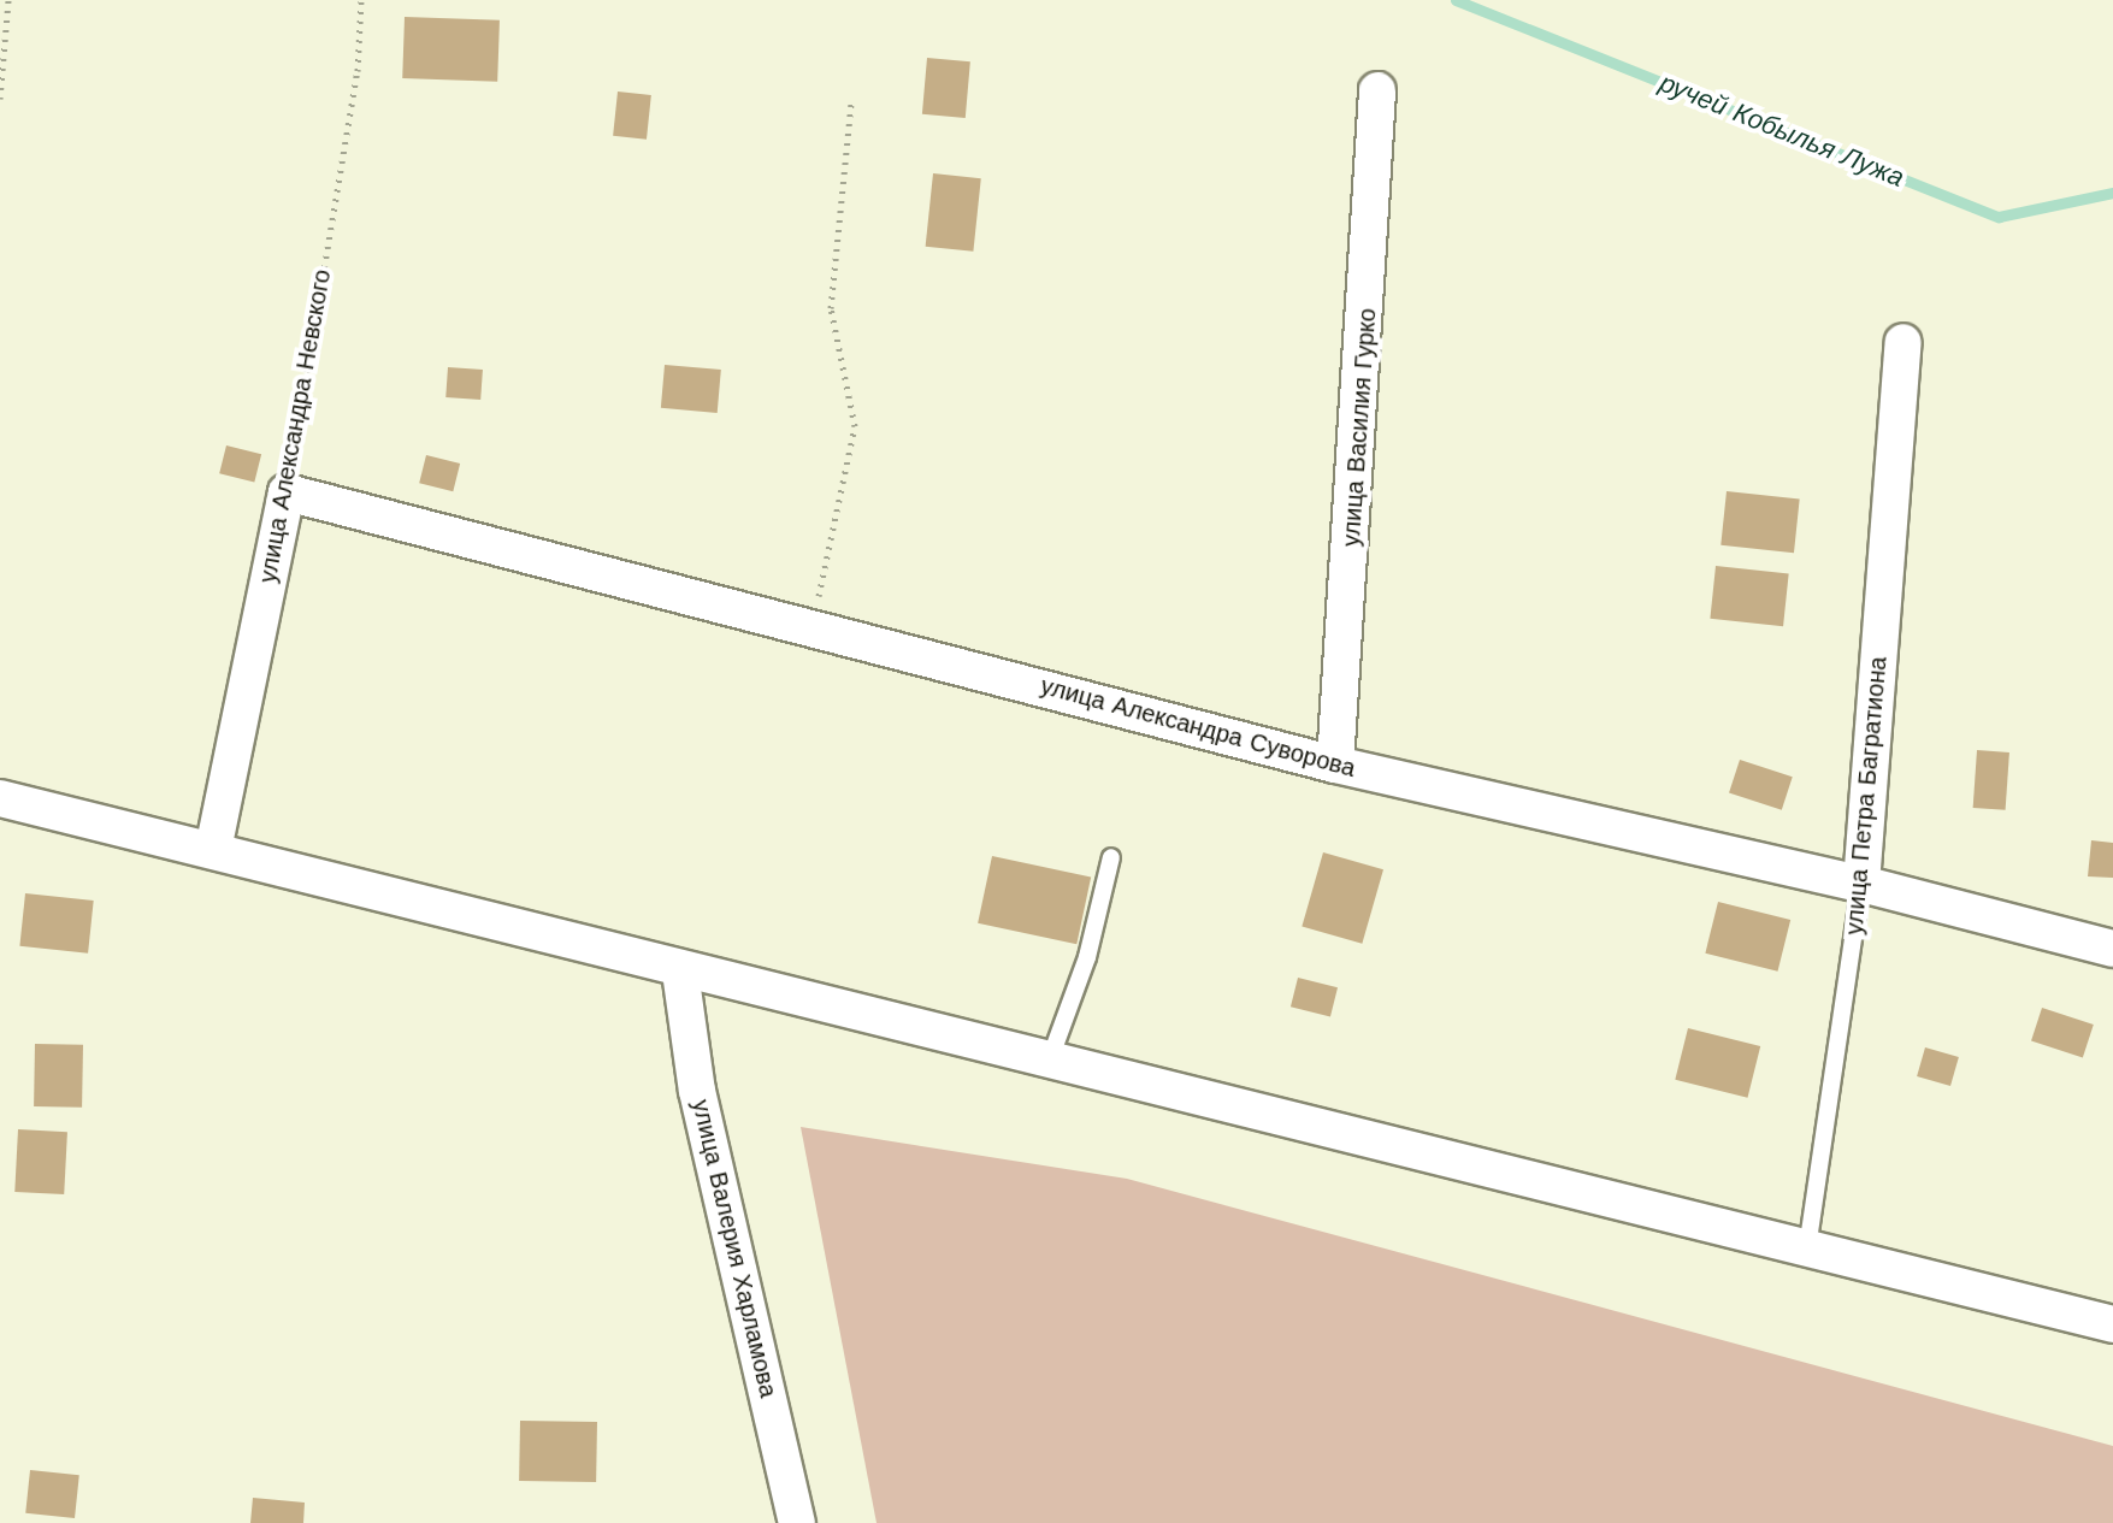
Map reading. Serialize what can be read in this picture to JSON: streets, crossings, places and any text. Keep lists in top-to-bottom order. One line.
{"streets":{"street":["улица Александра Невского","улица Василия Гурко","улица Александра Суворова","улица Петра Багратиона","улица Валерия Харламова"]},"crossings":[["улица Александра Невского","улица Александра Суворова"],["улица Василия Гурко","улица Александра Суворова"],["улица Александра Суворова","улица Петра Багратиона"]],"water":["ручей Кобылья Лужа"]}
